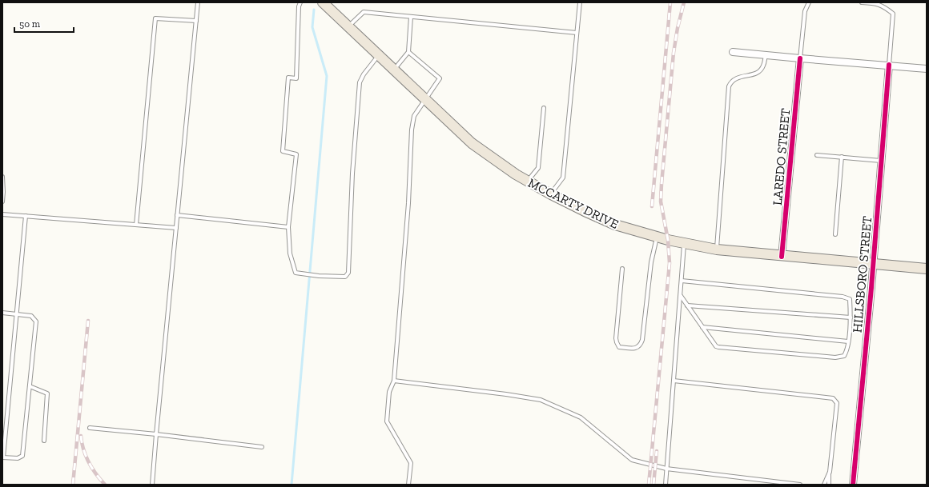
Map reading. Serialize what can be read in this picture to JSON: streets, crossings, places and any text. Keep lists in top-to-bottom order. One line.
{"streets":{"main road":["MCCARTY DRIVE"],"street":["LAREDO STREET","HILLSBORO STREET"]},"crossings":[["LAREDO STREET","MCCARTY DRIVE"],["MCCARTY DRIVE","HILLSBORO STREET"]],"scale_bar":"50 m"}
